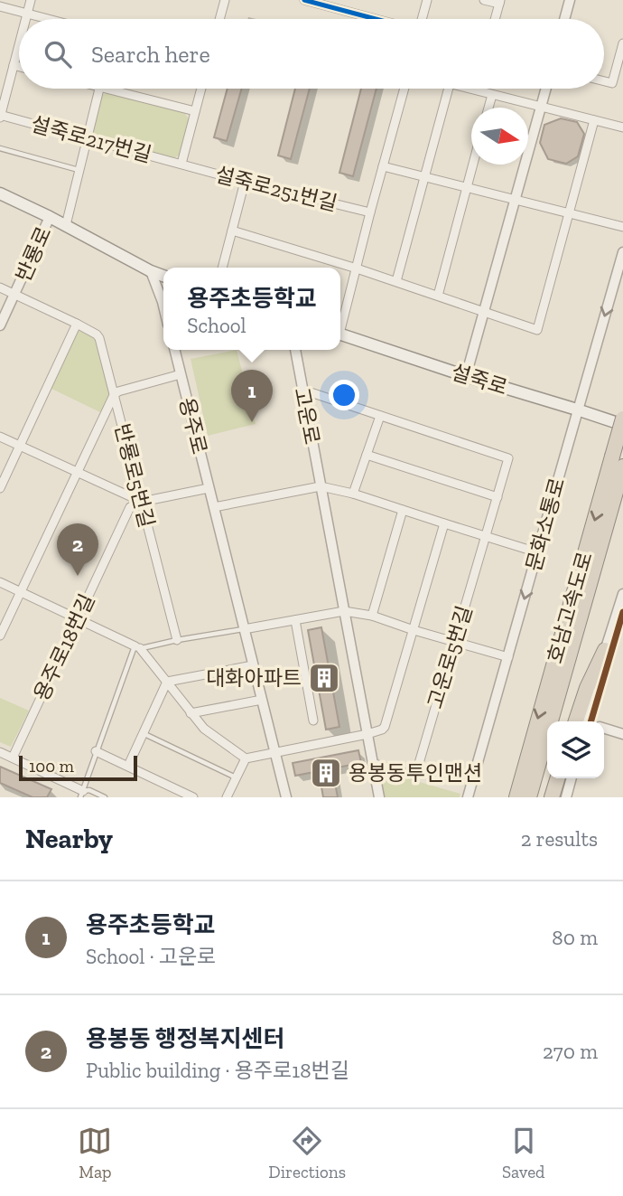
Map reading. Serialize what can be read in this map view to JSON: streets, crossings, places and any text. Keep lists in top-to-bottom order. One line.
{"streets":{"highway":["호남고속도로"],"main road":["설죽로"],"street":["설죽로217번길","설죽로251번길","반룡로","고운로","용주로","반룡로5번길","문화소통로","용주로18번길","고운로5번길"]},"crossings":[["설죽로217번길","설죽로251번길"],["반룡로","반룡로5번길"],["설죽로","문화소통로"],["고운로","고운로5번길"],["반룡로5번길","용주로18번길"]],"one_way":["문화소통로"],"places":{"building":["대화아파트","용봉동투인맨션"]},"lines":["rail line 2"],"scale_bar":"100 m","north":"right","page":{"search":"Search here","popup":["용주초등학교","School"],"pins":["1","2"],"scale":"100 m","heading":["Nearby","2 results"],"list":[{"mark":"1","name":"용주초등학교","note":"School · 고운로","value":"80 m"},{"mark":"2","name":"용봉동 행정복지센터","note":"Public building · 용주로18번길","value":"270 m"}],"nav":["Map","Directions","Saved"]}}
